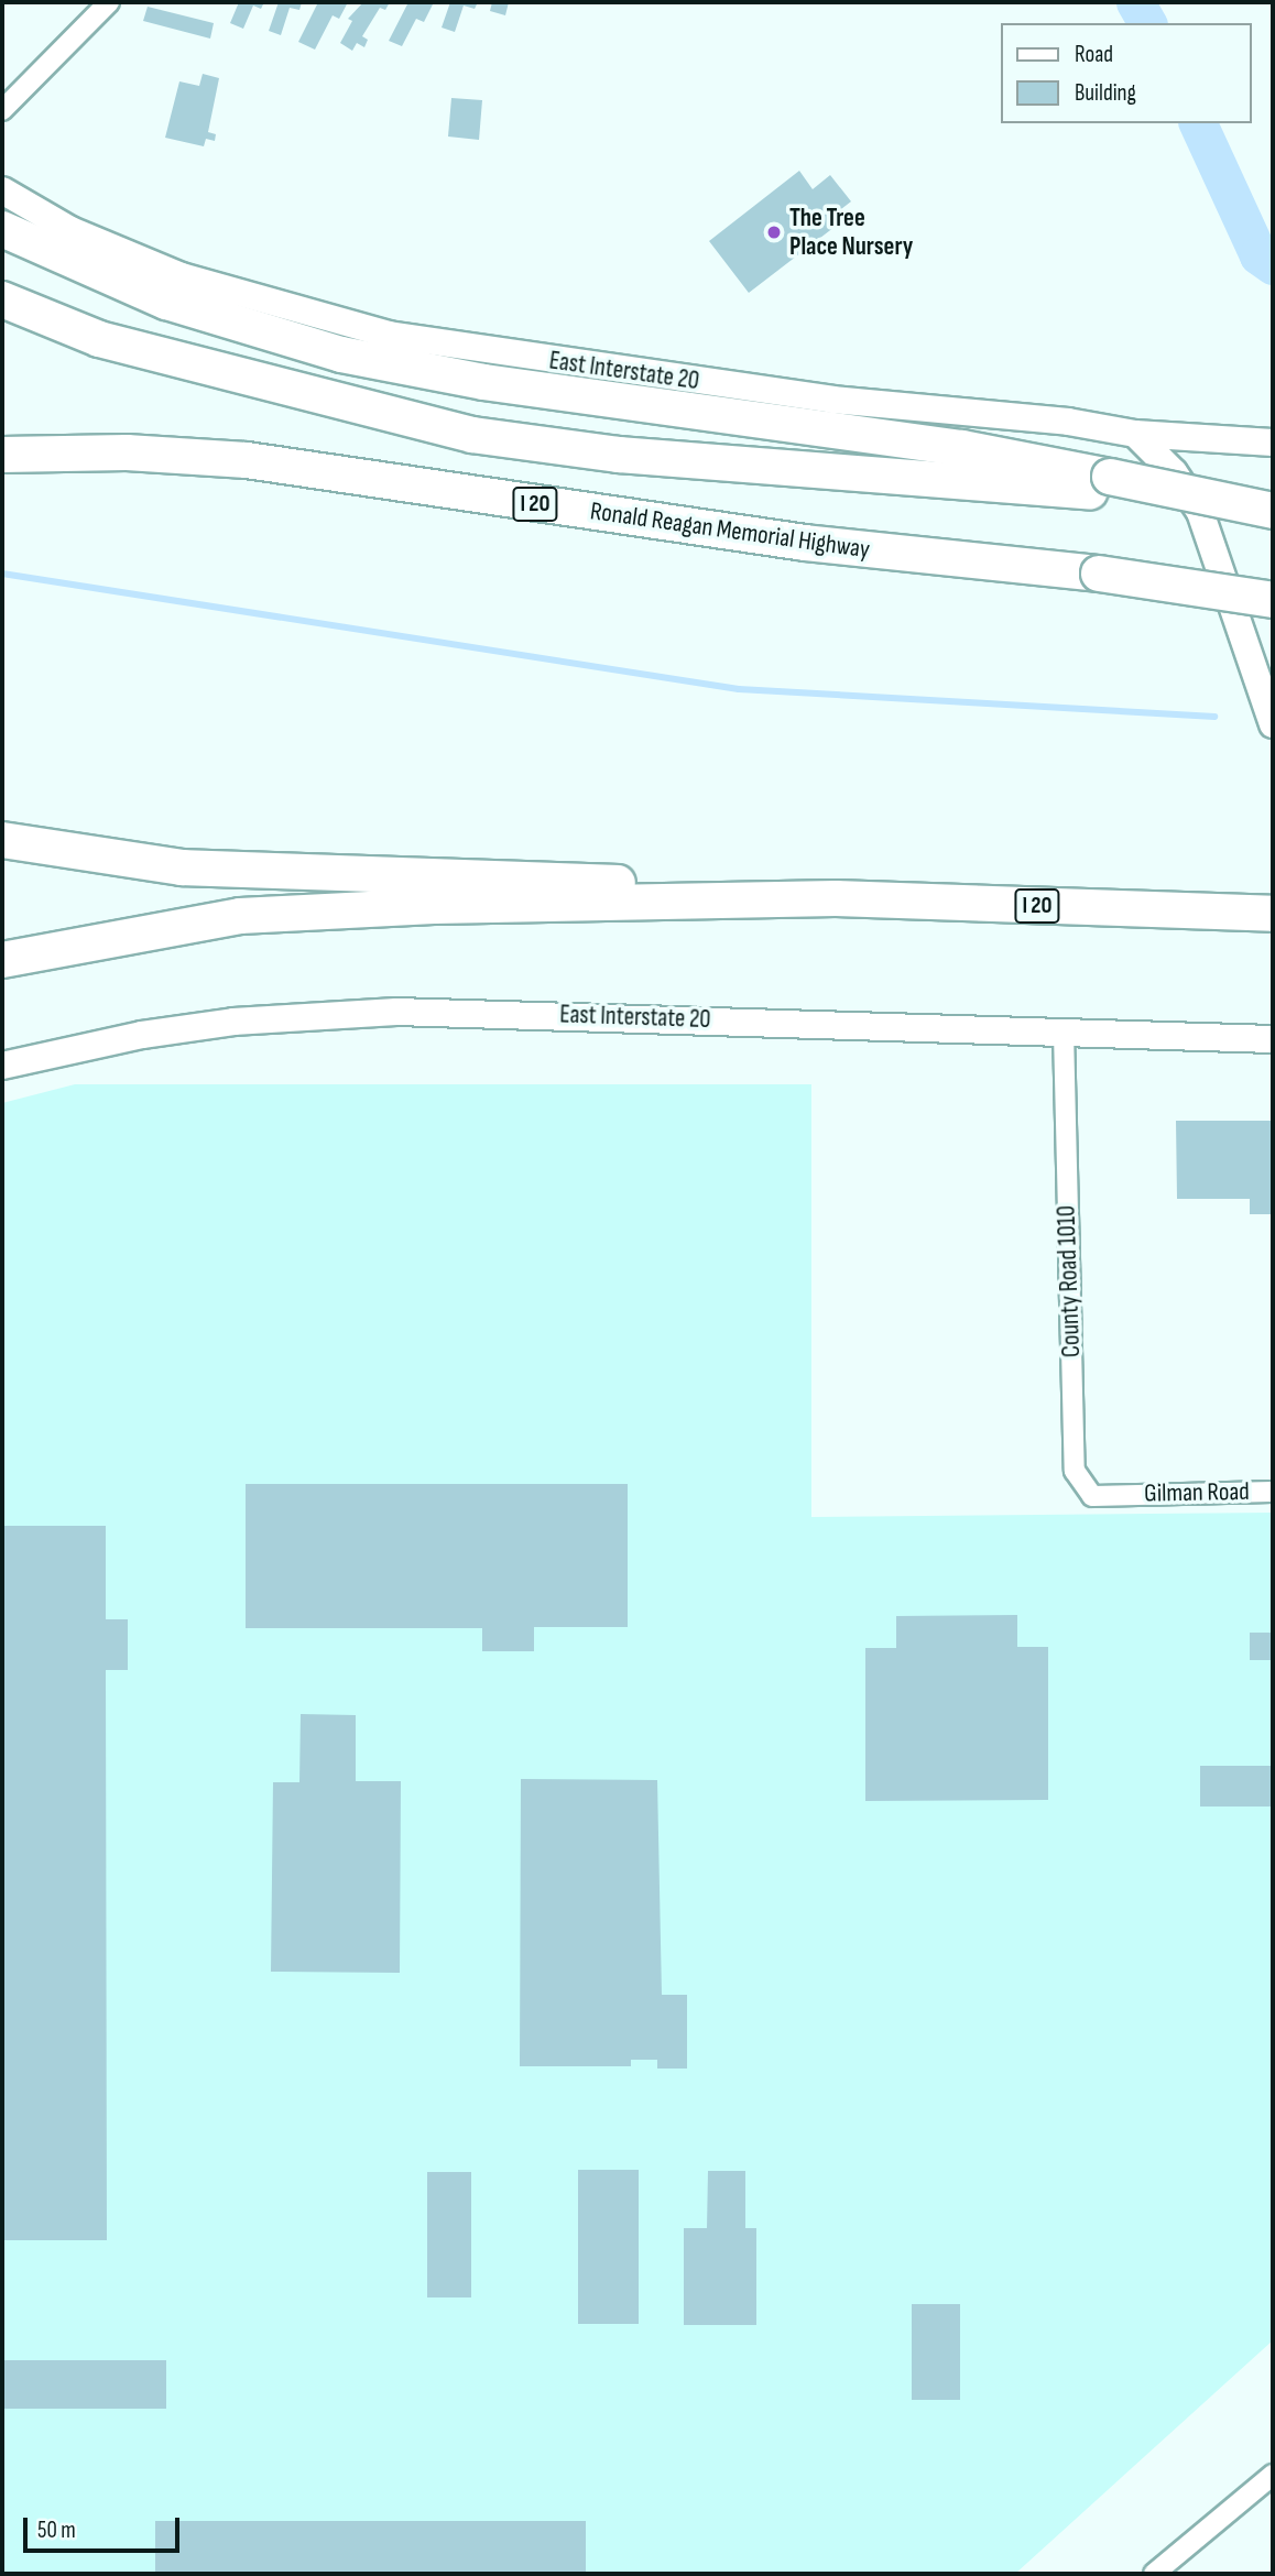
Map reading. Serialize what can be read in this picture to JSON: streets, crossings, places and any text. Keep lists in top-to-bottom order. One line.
{"streets":{"highway":["I 20","Ronald Reagan Memorial Highway"],"main road":["East Interstate 20"],"street":["County Road 1010","Gilman Road"]},"crossings":[["East Interstate 20","County Road 1010"],["County Road 1010","Gilman Road"]],"places":["The Tree Place Nursery"],"legend":["Road","Building"],"scale_bar":"50 m"}
